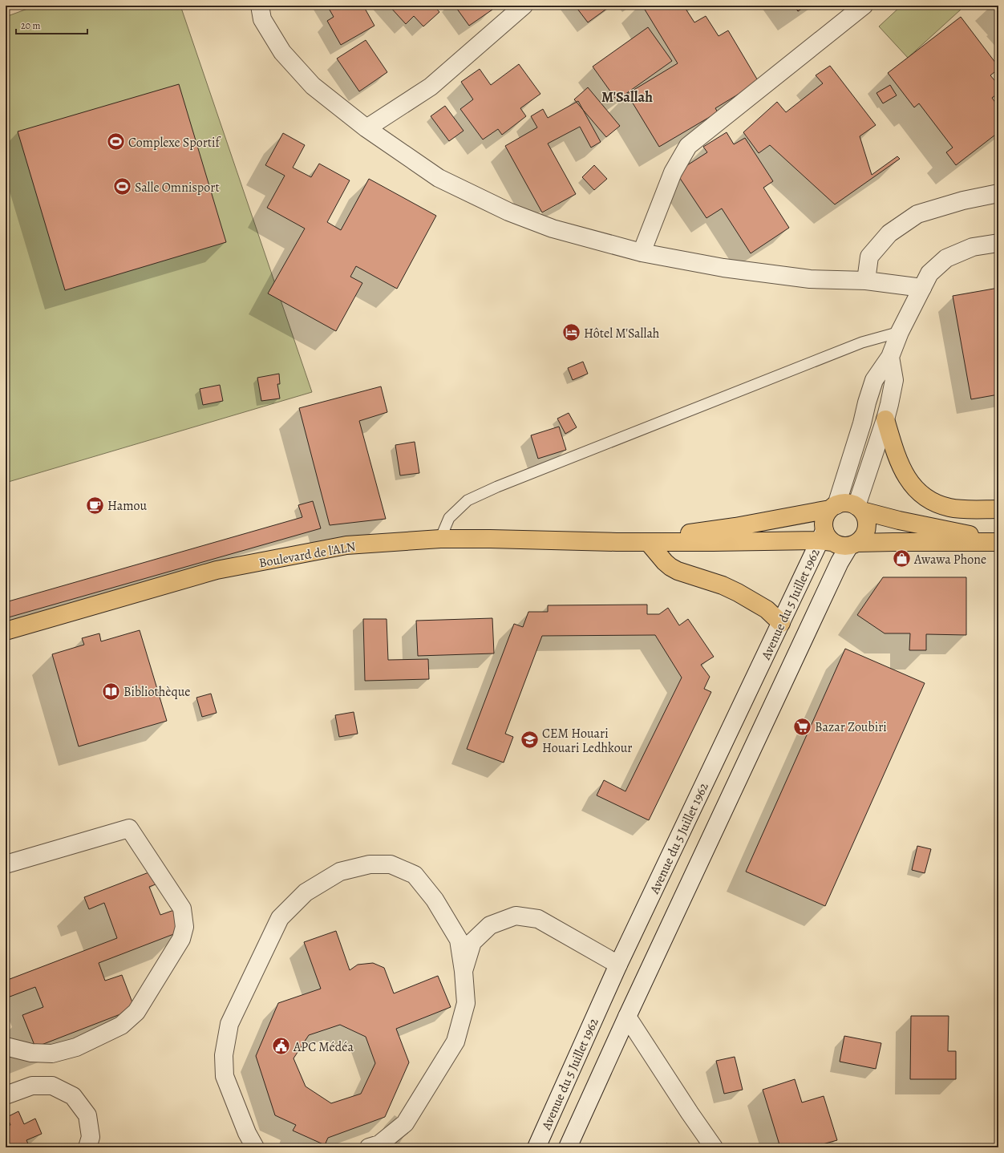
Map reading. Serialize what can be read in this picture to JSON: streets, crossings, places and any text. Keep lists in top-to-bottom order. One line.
{"streets":{"main road":["Boulevard de l'ALN"],"street":["Avenue du 5 Juillet 1962"]},"districts":["M'Sallah"],"places":{"sports":["Complexe Sportif","Salle Omnisport"],"hotel":["Hôtel M'Sallah"],"cafe":["Hamou"],"shop":["Awawa Phone"],"library":["Bibliothèque"],"supermarket":["Bazar Zoubiri"],"school or university":["CEM Houari Houari Ledhkour"],"public building":["APC Médéa"]},"scale_bar":"20 m"}
